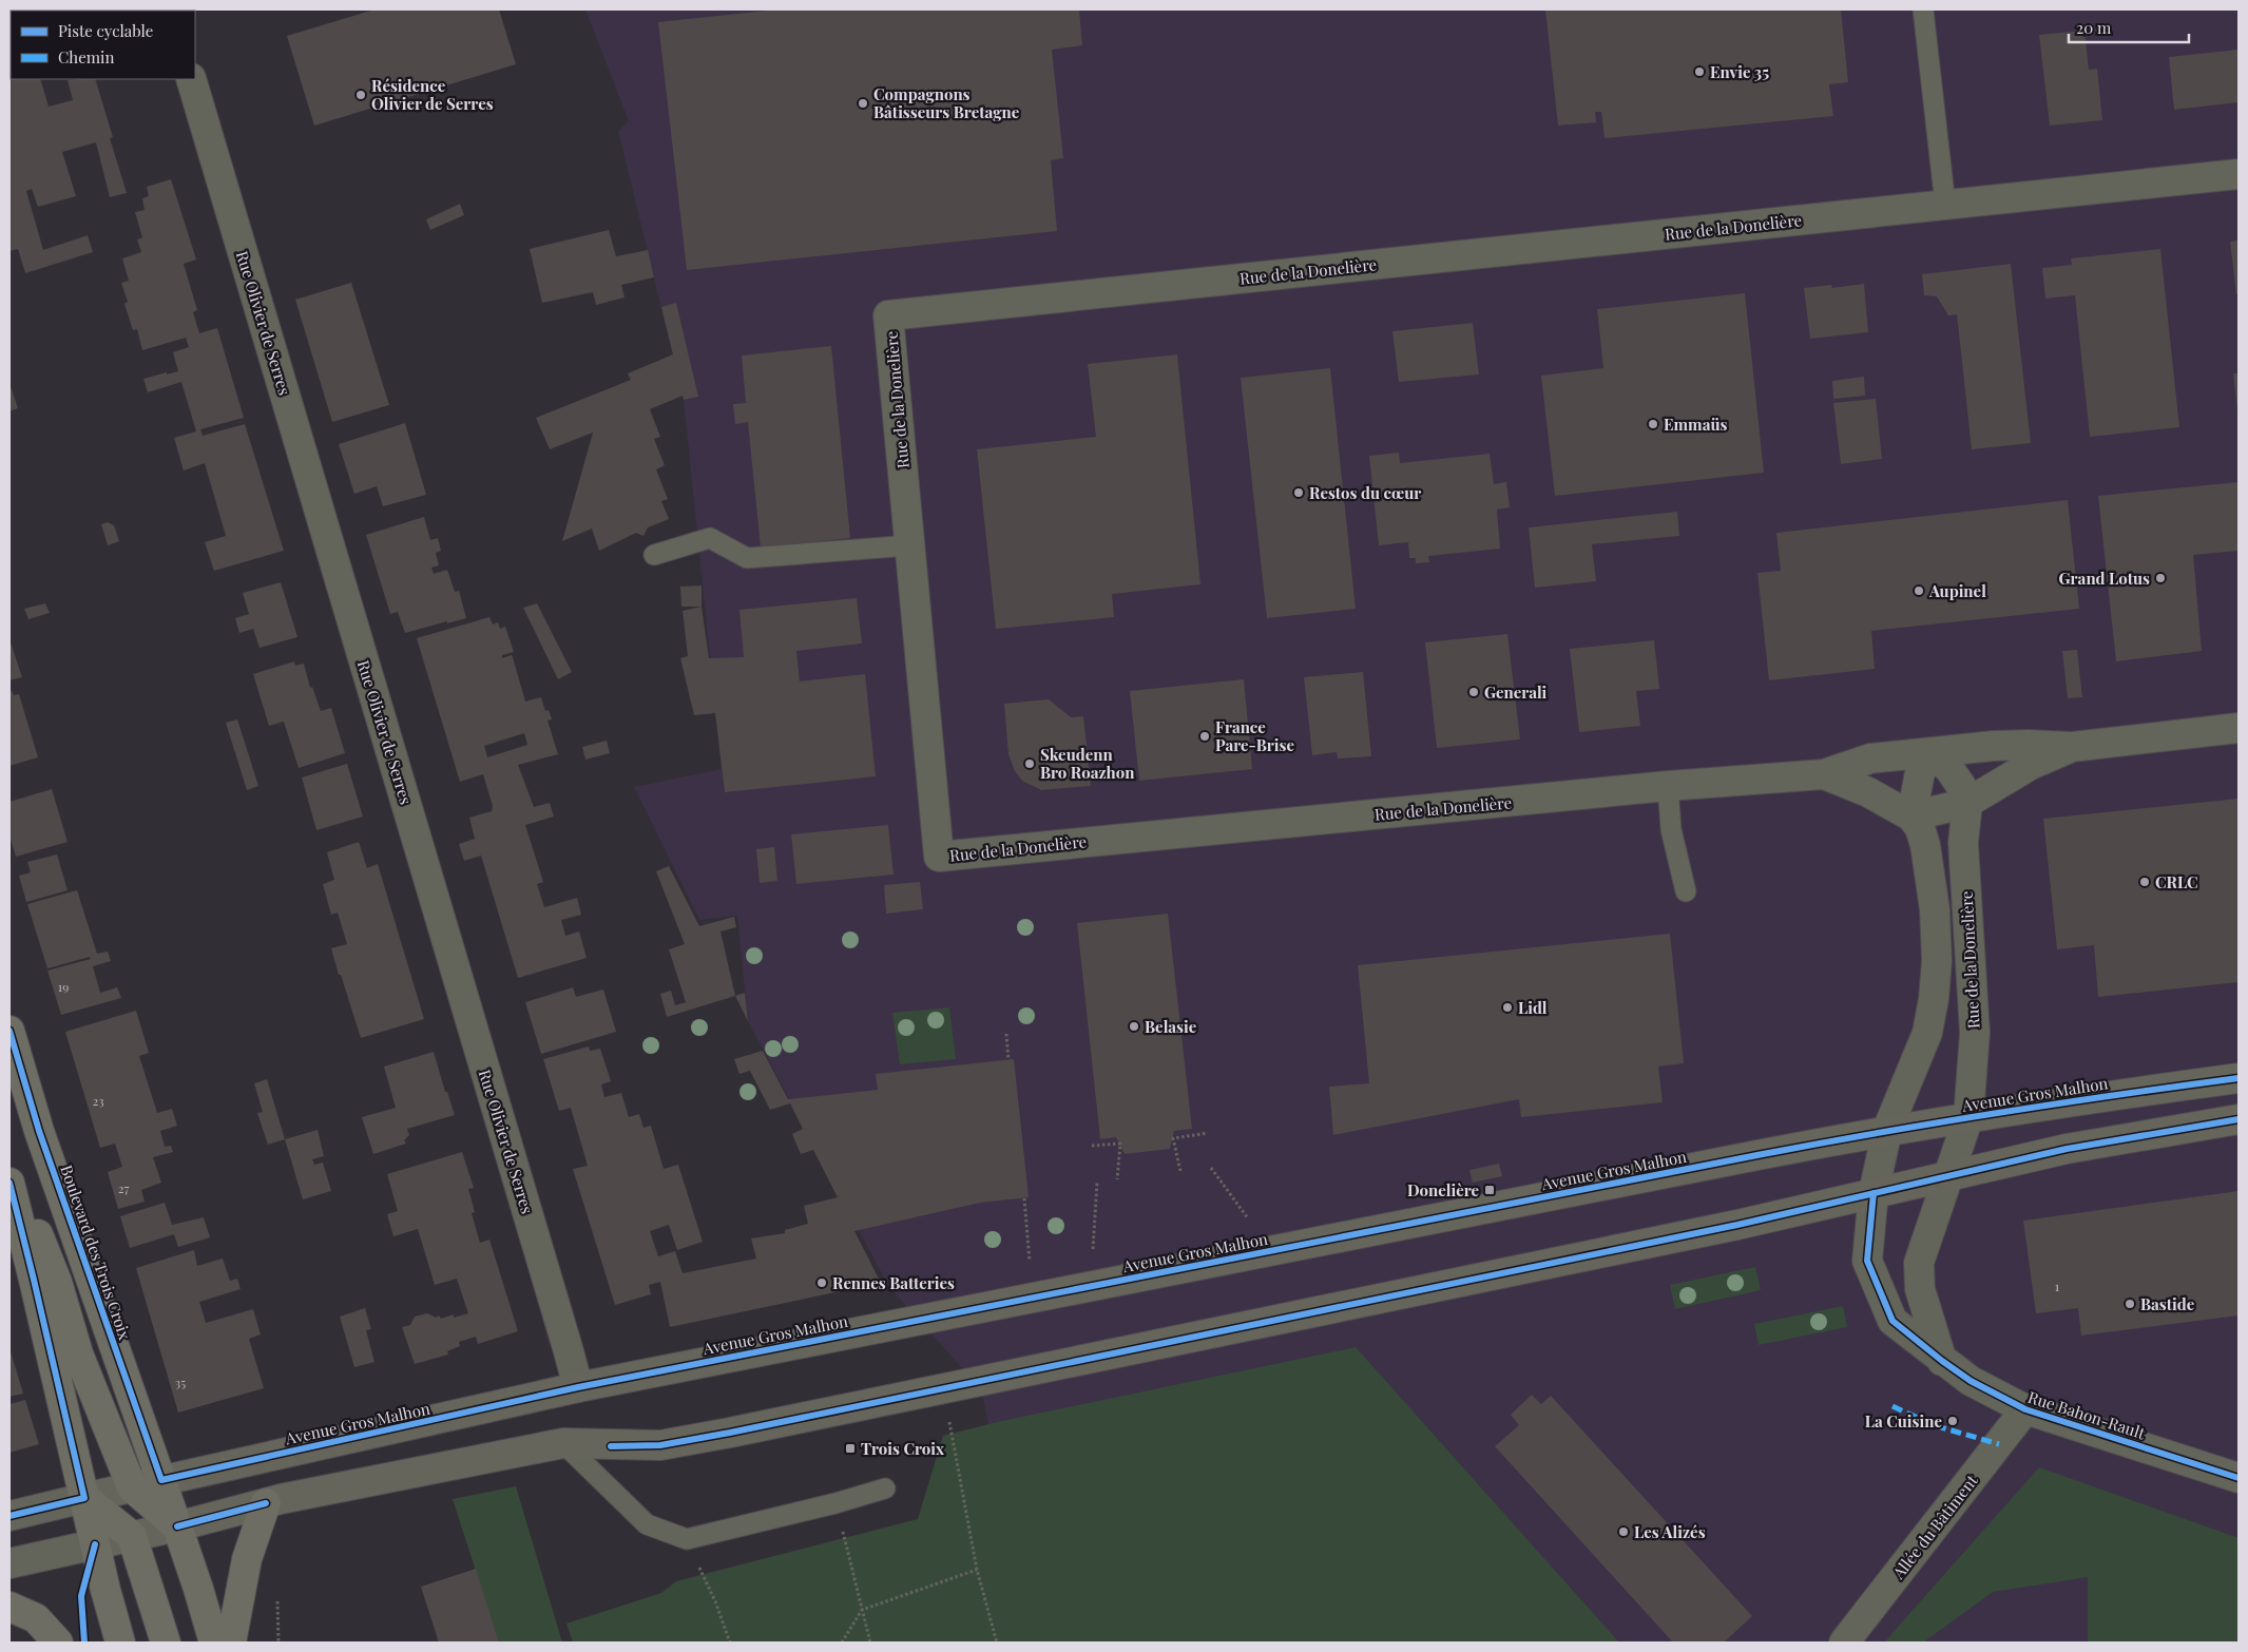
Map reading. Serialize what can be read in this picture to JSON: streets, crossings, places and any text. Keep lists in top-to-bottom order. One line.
{"streets":{"main road":["Avenue Gros Malhon","Boulevard des Trois Croix"],"street":["Rue de la Donelière","Rue Olivier de Serres","Rue Bahon-Rault","Allée du Bâtiment"]},"crossings":[["Rue de la Donelière","Avenue Gros Malhon"],["Rue de la Donelière","Rue Bahon-Rault"],["Rue Olivier de Serres","Avenue Gros Malhon"],["Avenue Gros Malhon","Boulevard des Trois Croix"],["Avenue Gros Malhon","Rue Bahon-Rault"],["Rue Bahon-Rault","Allée du Bâtiment"]],"places":{"other":["Envie 35","Résidence Olivier de Serres","Compagnons Bâtisseurs Bretagne","Emmaüs","Restos du cœur","Grand Lotus","Aupinel","Generali","France Pare-Brise","Skeudenn Bro Roazhon","CRLC","Lidl","Belasie","Rennes Batteries","Bastide","La Cuisine","Les Alizés"],"transit":["Donelière","Trois Croix"]},"house_numbers":["19","23","27","1","35"],"legend":["Piste cyclable","Chemin"],"scale_bar":"20 m"}
